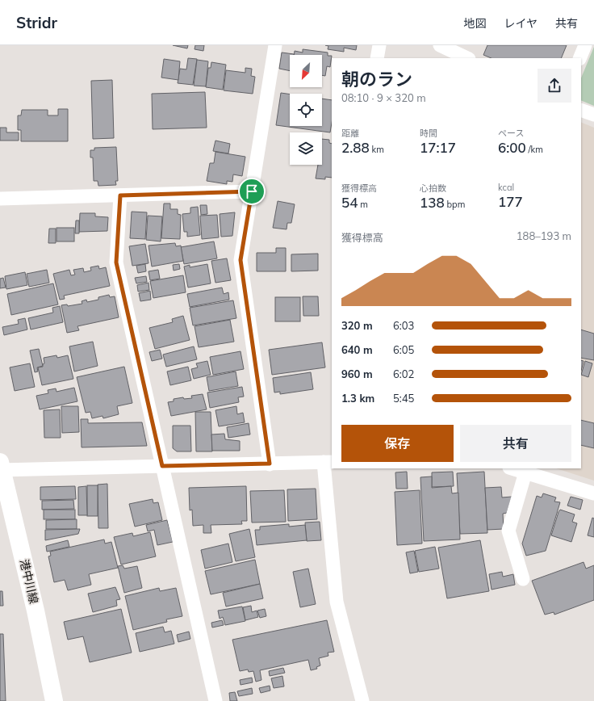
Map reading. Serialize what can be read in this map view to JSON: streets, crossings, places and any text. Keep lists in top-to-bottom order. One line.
{"streets":{"main road":["港中川線"]},"north":"bottom left","page":{"header":"Stridr","nav":["地図","レイヤ","共有"],"heading":["朝のラン","08:10 · 9 × 320 m"],"stats":[["距離","2.88 km"],["時間","17:17"],["ペース","6:00 /km"],["獲得標高","54 m"],["心拍数","138 bpm"],["kcal","177"]],"chart":["獲得標高","188–193 m"],"list":[{"name":"320 m","note":"6:03"},{"name":"640 m","note":"6:05"},{"name":"960 m","note":"6:02"},{"name":"1.3 km","note":"5:45"}],"buttons":["保存","共有"]}}
